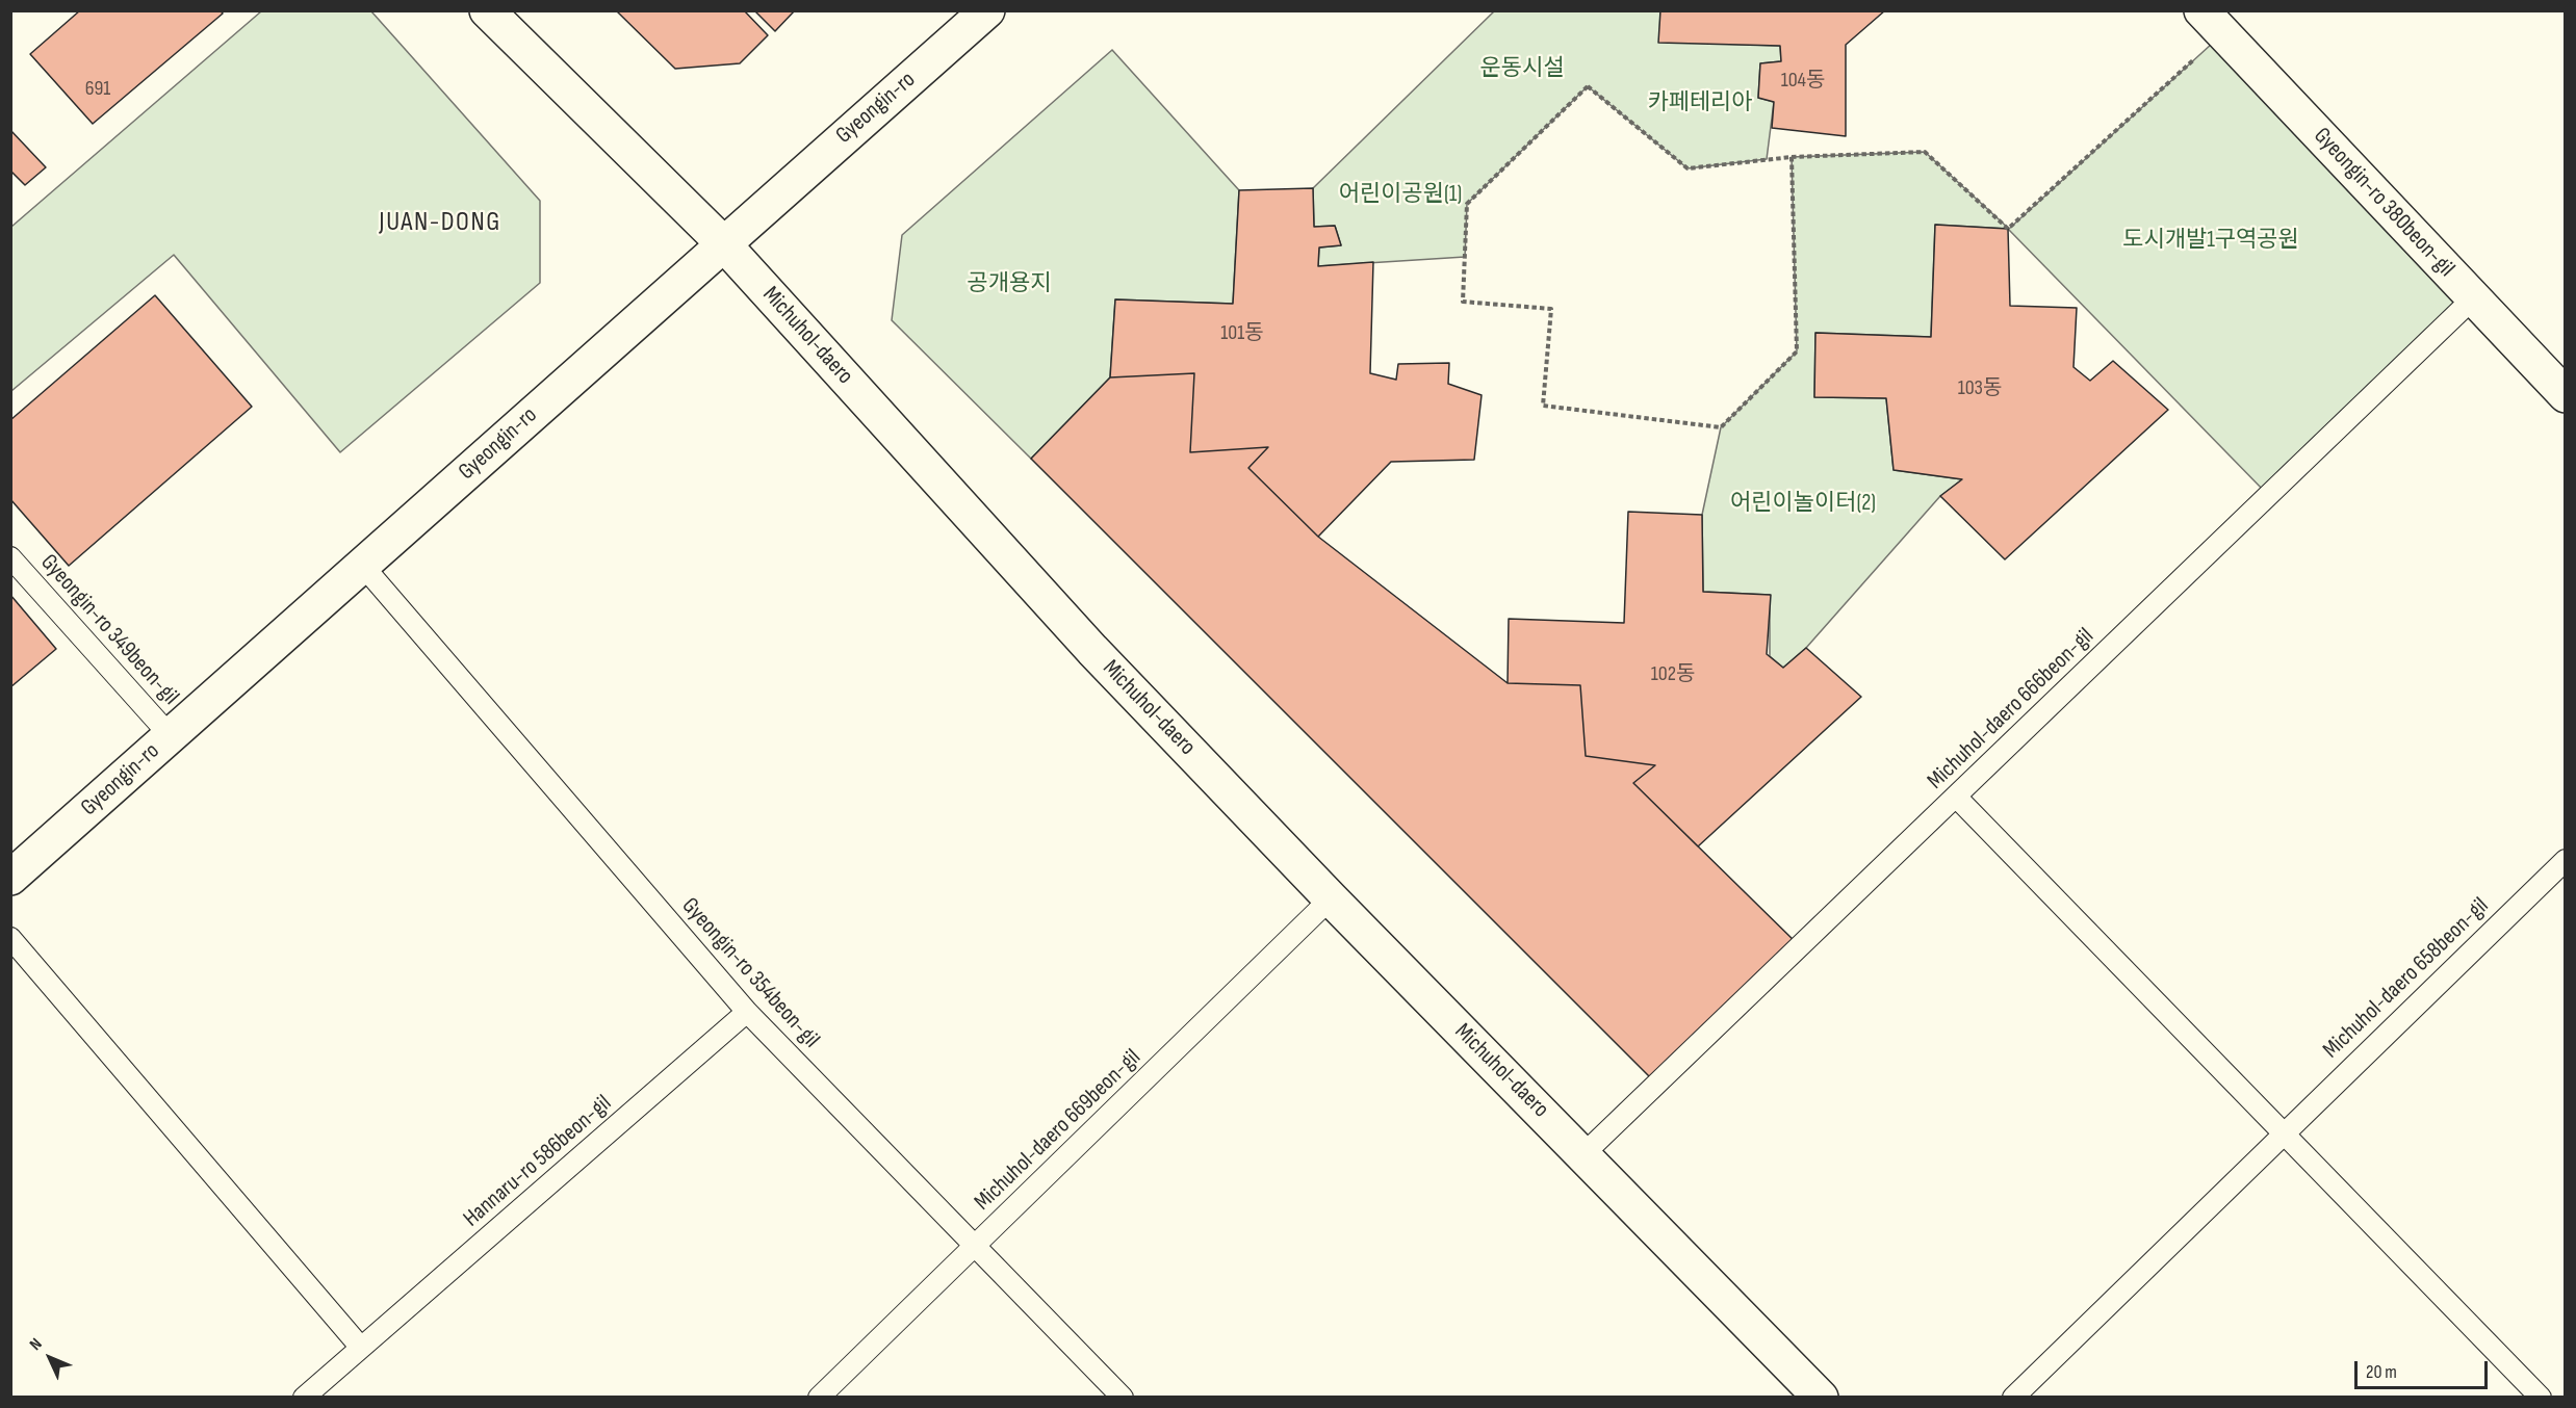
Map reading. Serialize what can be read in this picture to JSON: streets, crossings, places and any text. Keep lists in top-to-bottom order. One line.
{"streets":{"main road":["Gyeongin-ro","Gyeongin-ro 380beon-gil","Michuhol-daero"],"lane":["Gyeongin-ro 349beon-gil","Michuhol-daero 666beon-gil","Gyeongin-ro 354beon-gil","Michuhol-daero 658beon-gil","Michuhol-daero 669beon-gil","Hannaru-ro 586beon-gil"]},"crossings":[["Gyeongin-ro","Michuhol-daero"],["Gyeongin-ro","Gyeongin-ro 349beon-gil"],["Gyeongin-ro","Gyeongin-ro 354beon-gil"],["Gyeongin-ro 380beon-gil","Michuhol-daero 666beon-gil"],["Michuhol-daero","Michuhol-daero 666beon-gil"],["Michuhol-daero","Michuhol-daero 669beon-gil"],["Gyeongin-ro 354beon-gil","Michuhol-daero 669beon-gil"],["Gyeongin-ro 354beon-gil","Hannaru-ro 586beon-gil"]],"districts":["JUAN-DONG"],"parks":["운동시설","카페테리아","어린이공원(1)","도시개발1구역공원","공개용지","어린이놀이터(2)"],"house_numbers":["104동","691","101동","103동","102동"],"scale_bar":"20 m","north":"top left"}
